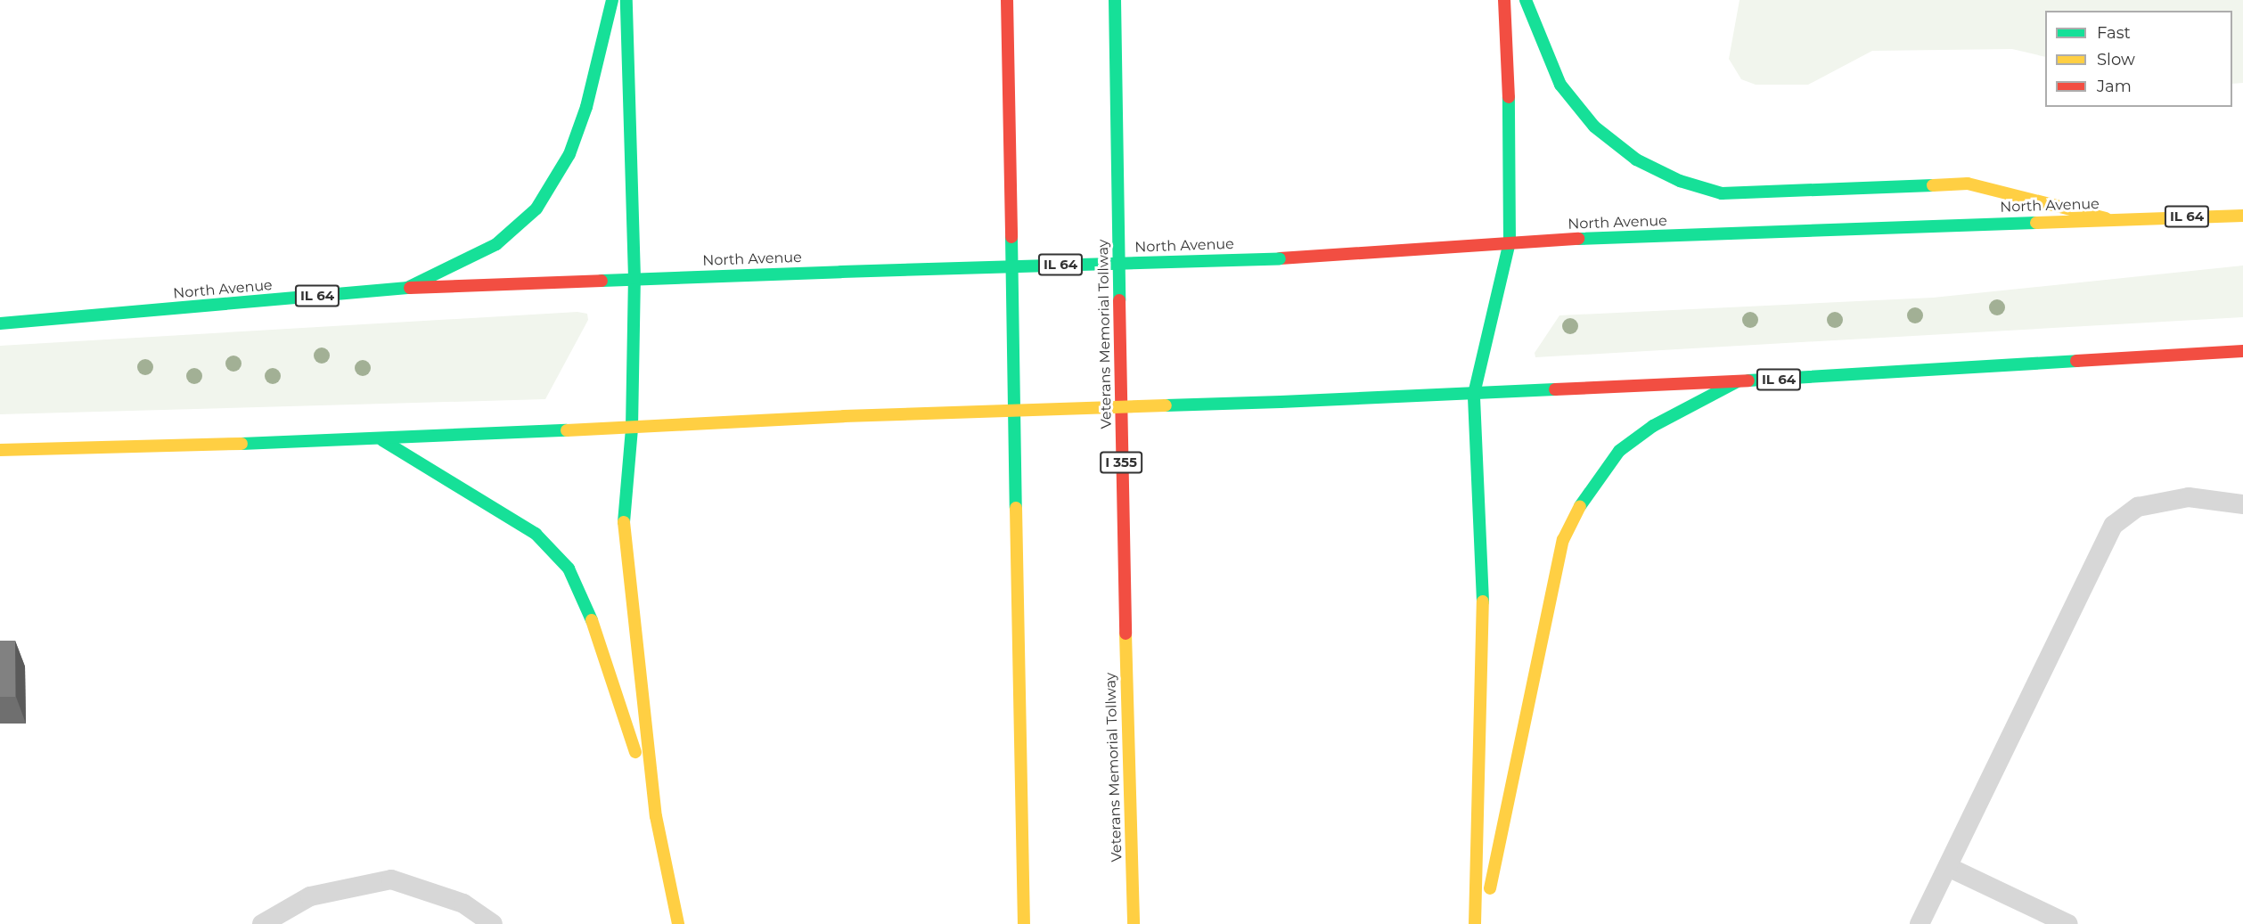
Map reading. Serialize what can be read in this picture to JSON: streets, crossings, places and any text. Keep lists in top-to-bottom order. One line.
{"streets":{"main road":["North Avenue","IL 64","Veterans Memorial Tollway","I 355"]},"legend":["Fast","Slow","Jam"]}
